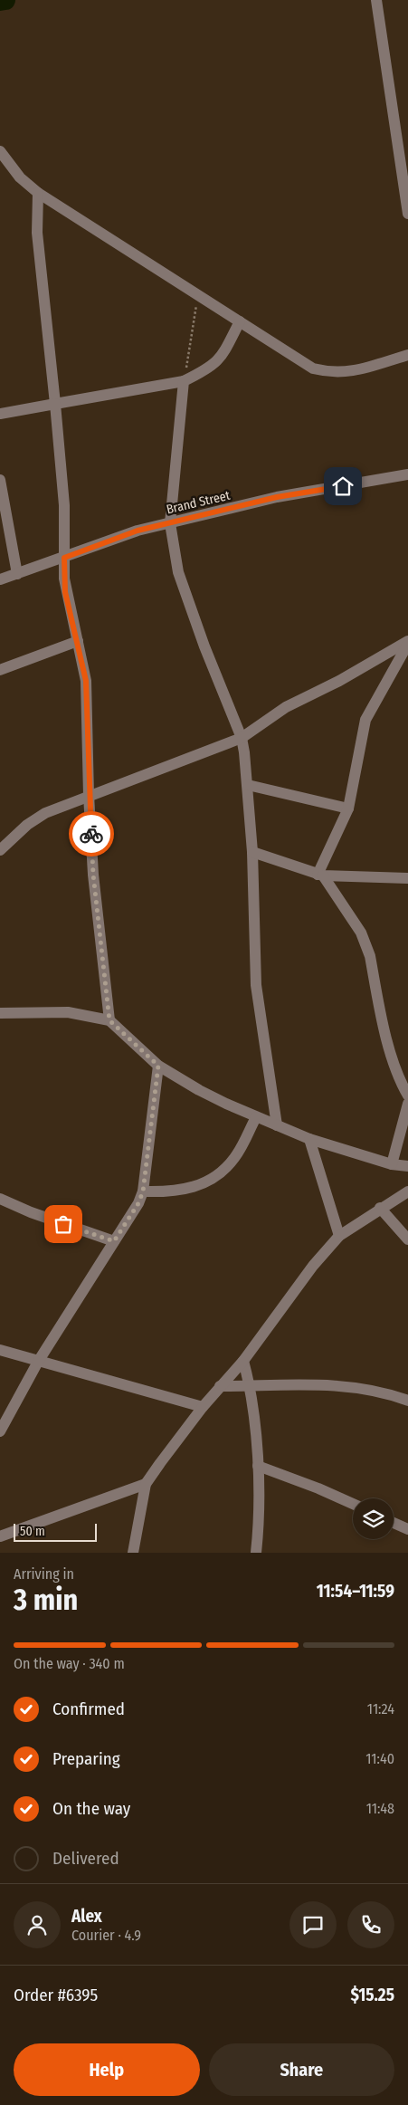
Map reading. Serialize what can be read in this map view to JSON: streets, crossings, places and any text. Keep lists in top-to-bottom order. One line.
{"streets":{"street":["Brand Street"]},"scale_bar":"50 m","page":{"scale":"50 m","heading":["3 min","Arriving in","11:54–11:59"],"panel":["Alex","Courier · 4.9","Order #6395","$15.25"],"bar":"On the way · 340 m","list":[["Confirmed","11:24"],["Preparing","11:40"],["On the way","11:48"],"Delivered"],"buttons":["Help","Share"]}}
